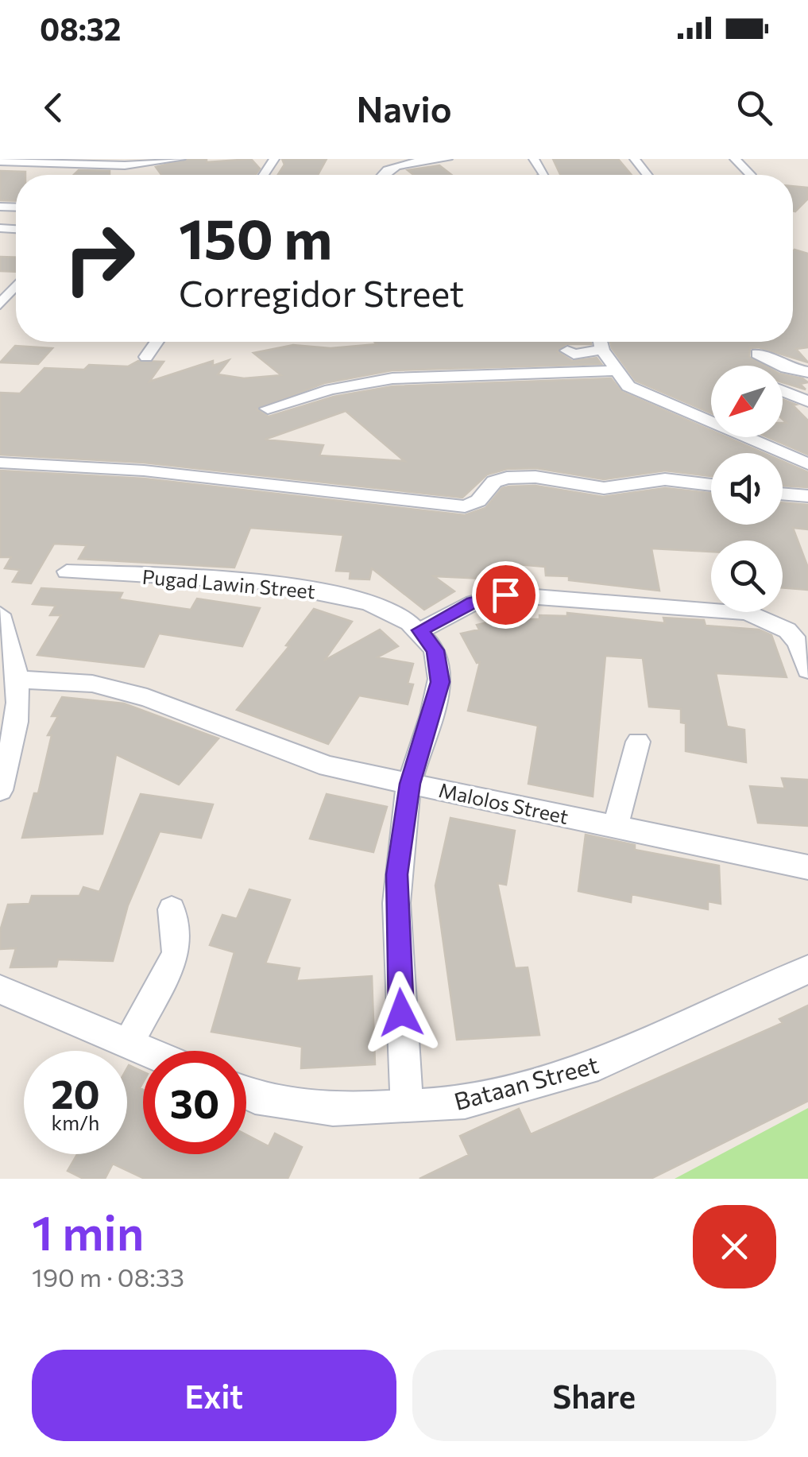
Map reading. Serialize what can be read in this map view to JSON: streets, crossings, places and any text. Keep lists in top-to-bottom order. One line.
{"streets":{"street":["Pugad Lawin Street","Malolos Street","Bataan Street"]},"north":"bottom left","page":{"status":"08:32","header":"Navio","turn":["150 m","Corregidor Street"],"speed":"20 km/h","limit":"30","heading":["1 min","190 m · 08:33"],"buttons":["Exit","Share"]}}
